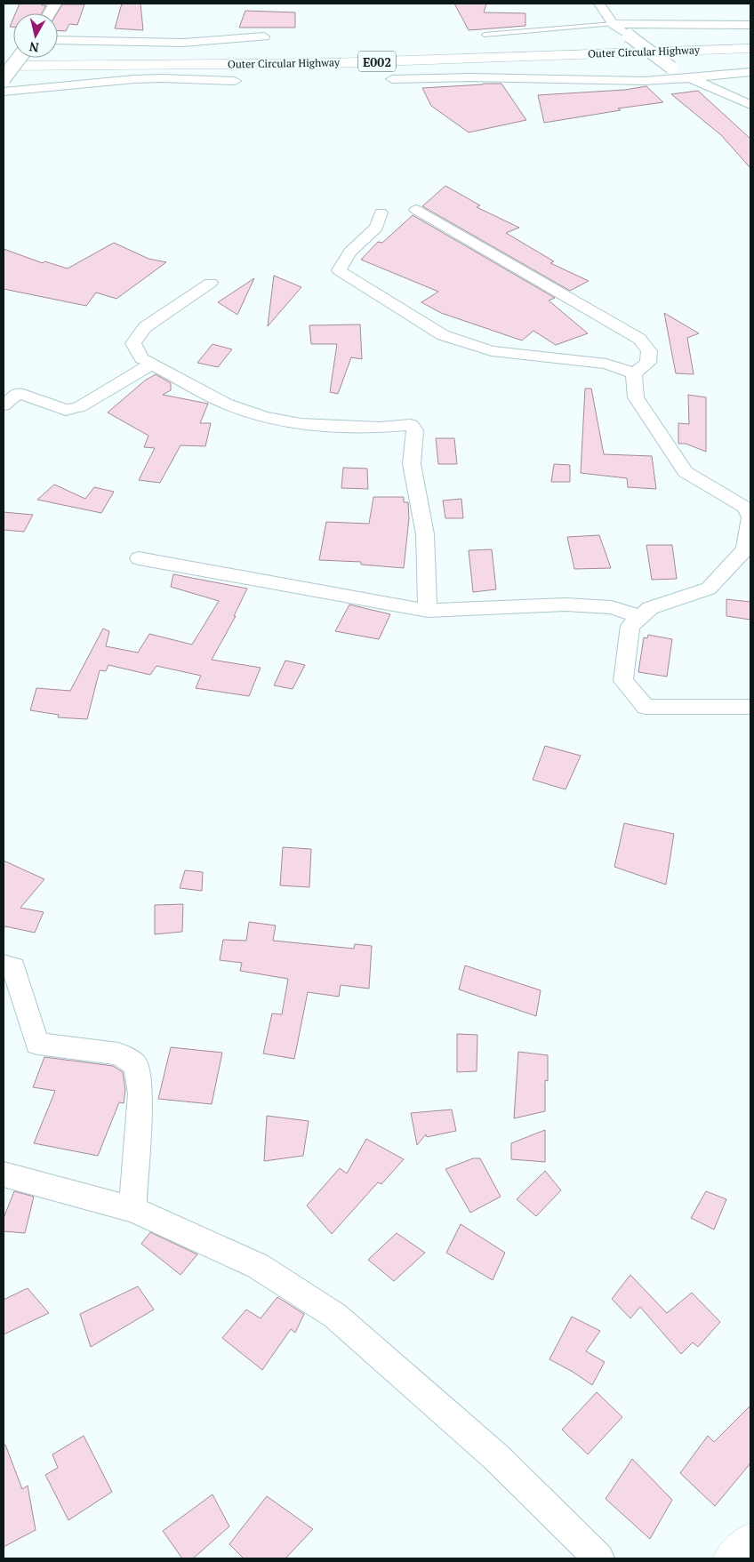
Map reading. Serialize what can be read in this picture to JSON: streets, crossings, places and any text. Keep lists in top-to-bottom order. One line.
{"streets":{"main road":["Outer Circular Highway","E002"]},"north":"bottom"}
